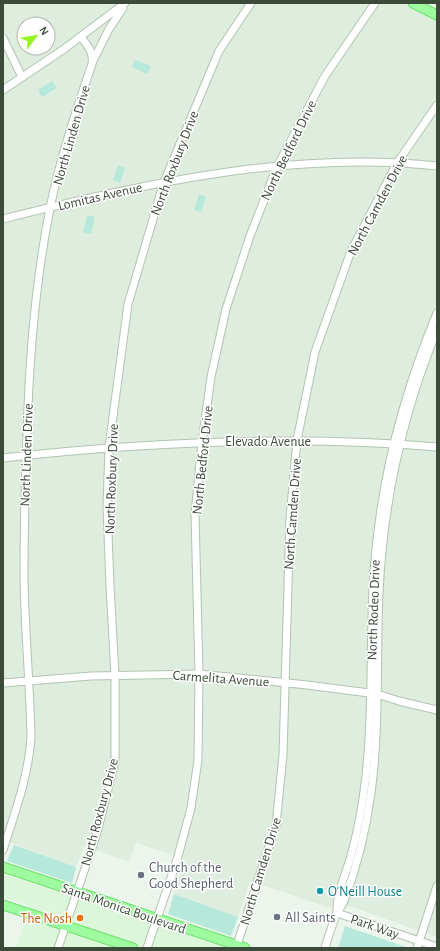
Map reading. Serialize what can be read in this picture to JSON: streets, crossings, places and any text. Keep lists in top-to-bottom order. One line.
{"streets":{"main road":["Santa Monica Boulevard"],"street":["North Linden Drive","North Bedford Drive","North Roxbury Drive","Lomitas Avenue","North Camden Drive","Elevado Avenue","North Rodeo Drive","Carmelita Avenue","Park Way"]},"crossings":[["North Linden Drive","Lomitas Avenue"],["North Linden Drive","Elevado Avenue"],["North Linden Drive","Carmelita Avenue"],["North Bedford Drive","Lomitas Avenue"],["North Bedford Drive","Elevado Avenue"],["North Bedford Drive","Carmelita Avenue"],["North Bedford Drive","Santa Monica Boulevard"],["North Roxbury Drive","Lomitas Avenue"],["North Roxbury Drive","Elevado Avenue"],["North Roxbury Drive","Carmelita Avenue"],["North Roxbury Drive","Santa Monica Boulevard"],["Lomitas Avenue","North Camden Drive"],["North Camden Drive","Elevado Avenue"],["North Camden Drive","Carmelita Avenue"],["North Camden Drive","Santa Monica Boulevard"],["Elevado Avenue","North Rodeo Drive"],["North Rodeo Drive","Carmelita Avenue"],["North Rodeo Drive","Park Way"]],"places":["Church of the Good Shepherd","O'Neill House","All Saints","The Nosh"],"north":"top right"}
